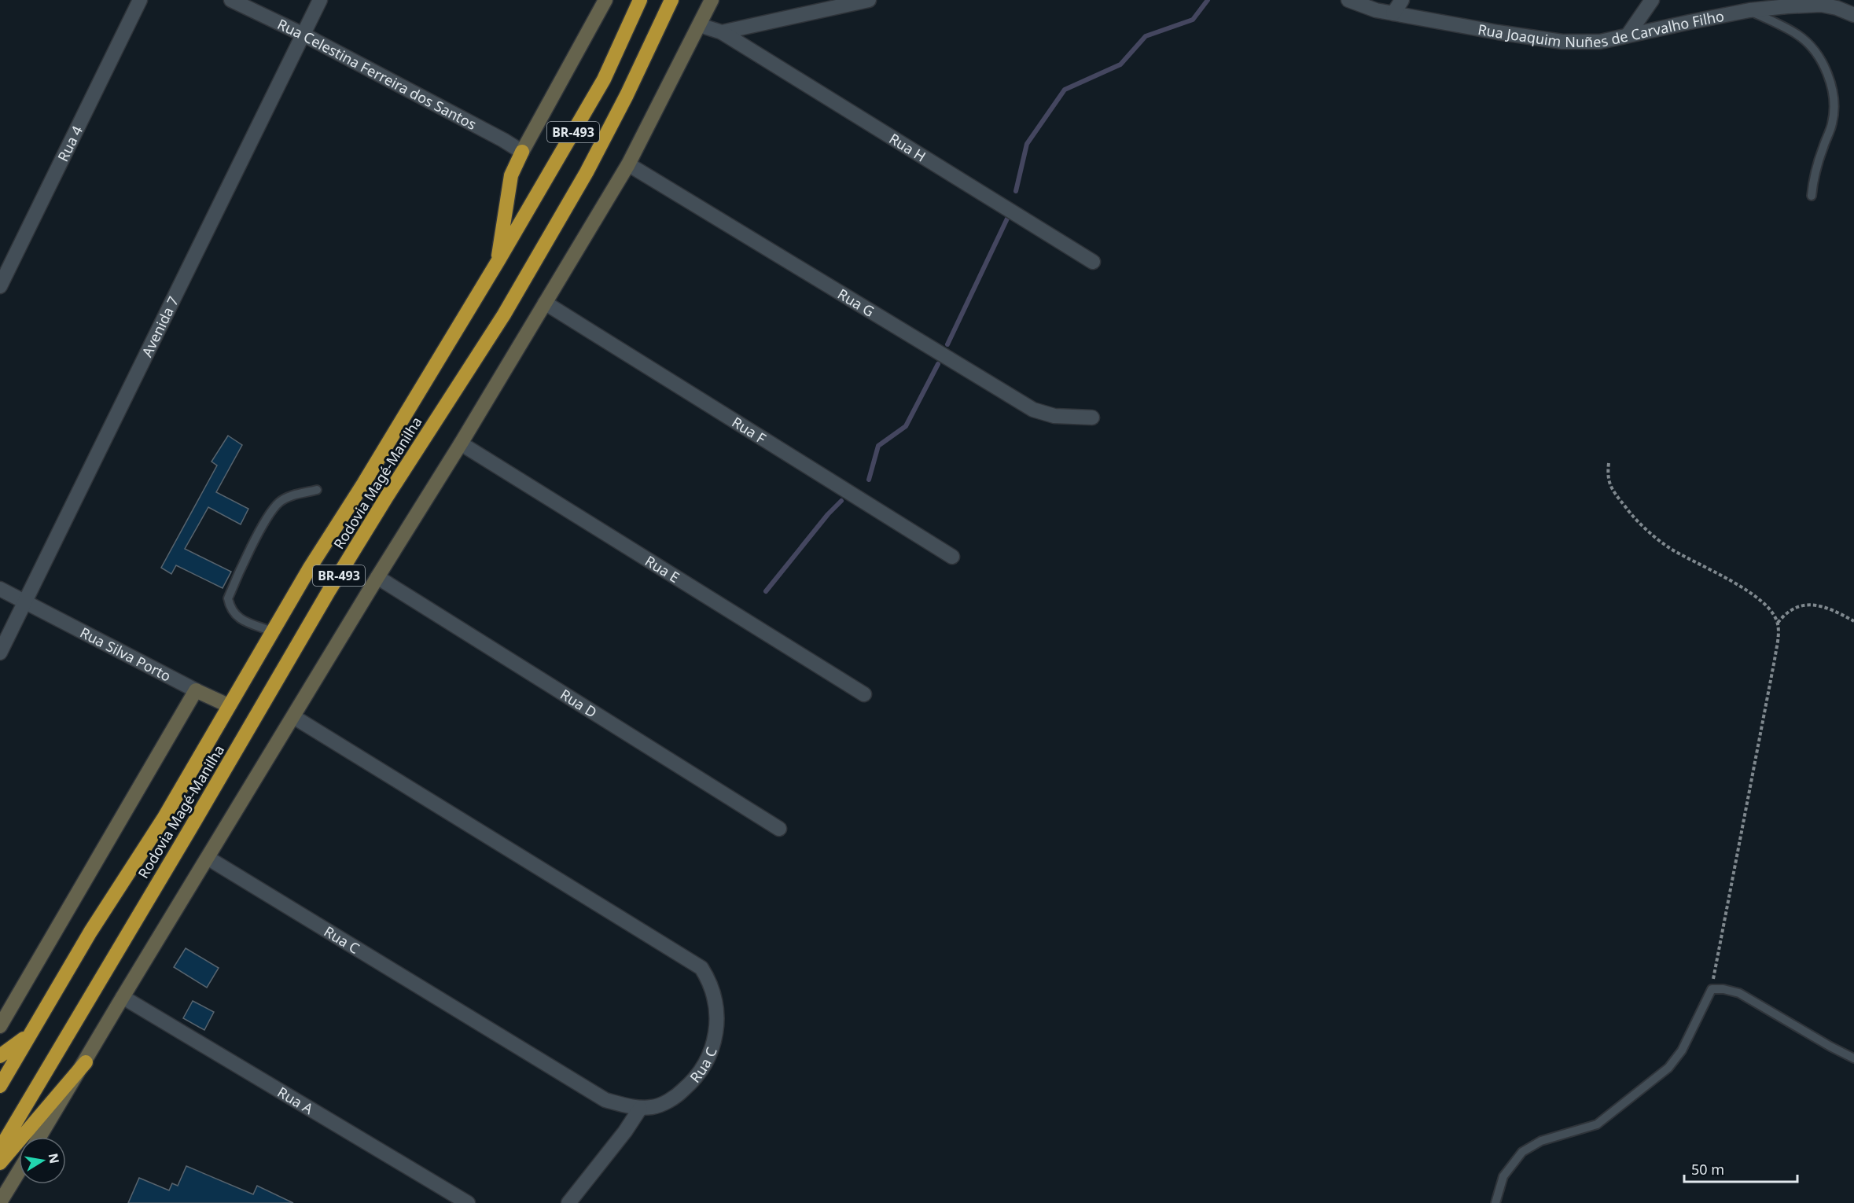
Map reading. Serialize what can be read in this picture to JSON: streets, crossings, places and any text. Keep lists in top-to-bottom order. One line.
{"streets":{"highway":["BR-493","Rodovia Magé-Manilha"],"main road":["Rua Silva Porto"],"street":["Rua Joaquim Nuñes de Carvalho Filho","Rua Celestina Ferreira dos Santos","Rua 4","Rua H","Rua G","Avenida 7","Rua F","Rua E","Rua D","Rua C","Rua A"]},"crossings":[["Rua Celestina Ferreira dos Santos","Avenida 7"],["Avenida 7","Rua Silva Porto"],["Rodovia Magé-Manilha","Rua Silva Porto"]],"scale_bar":"50 m","north":"right"}
